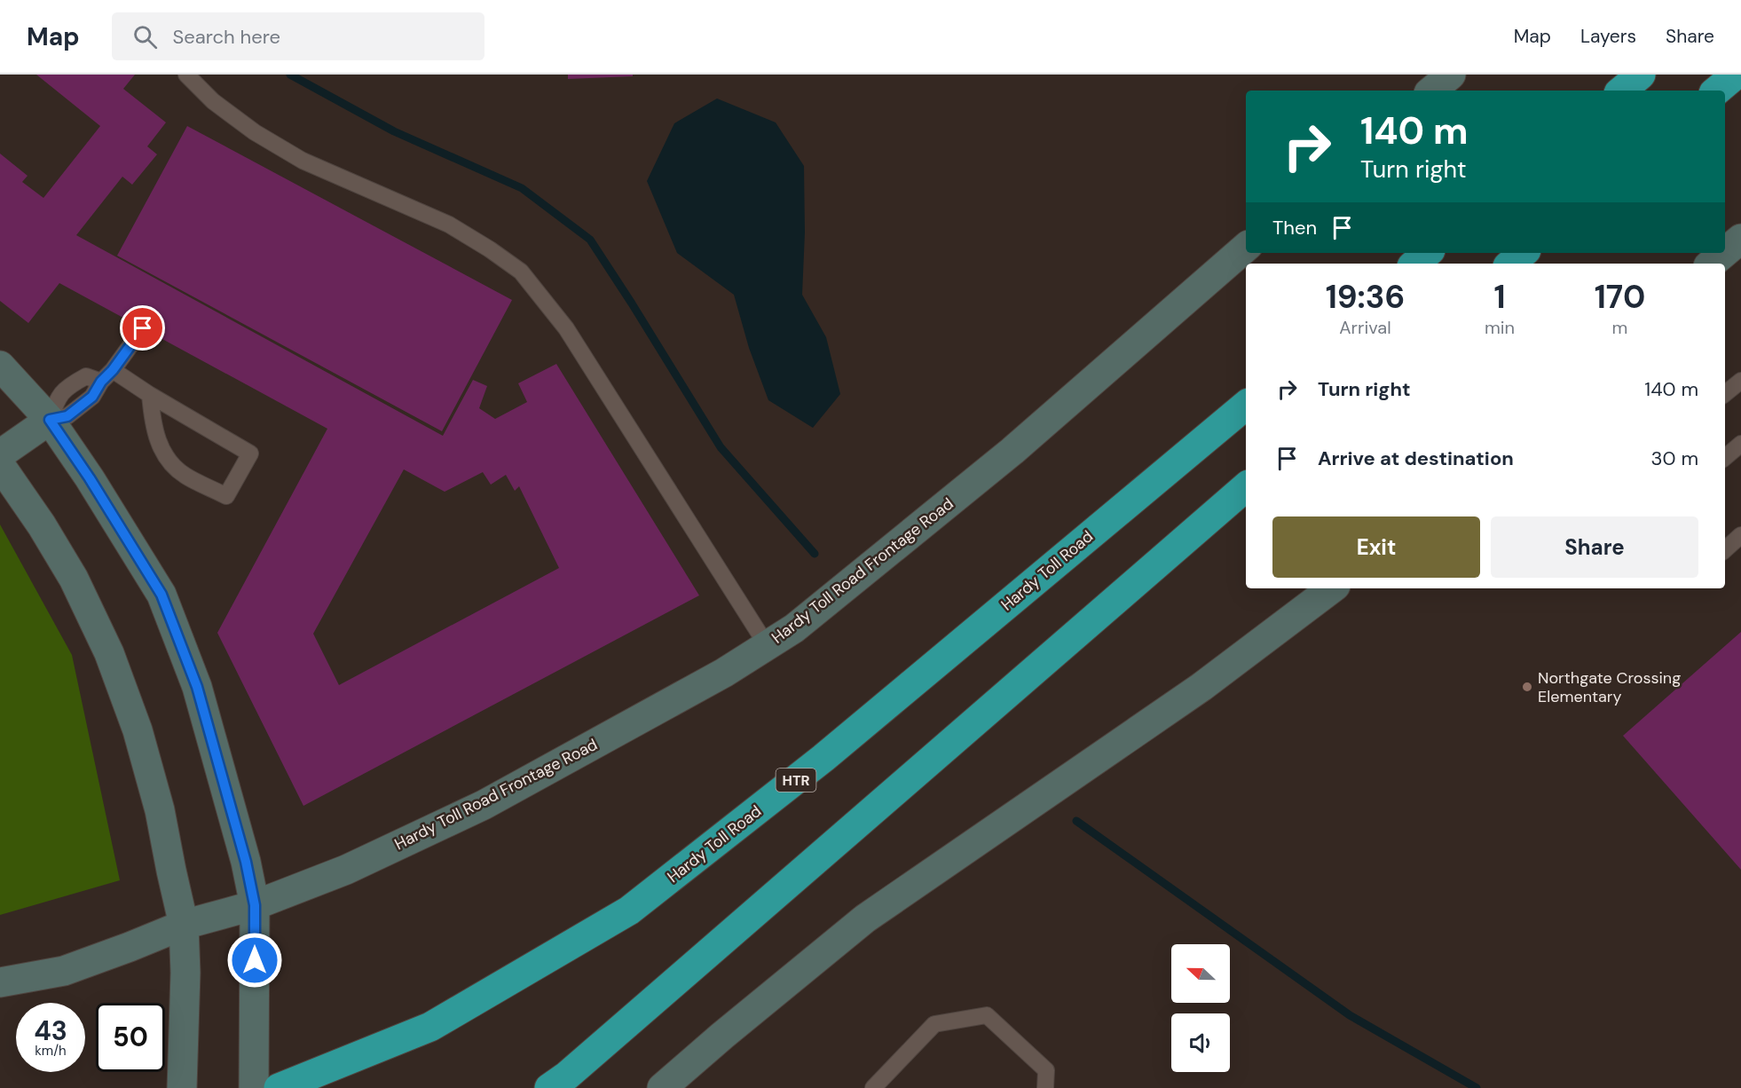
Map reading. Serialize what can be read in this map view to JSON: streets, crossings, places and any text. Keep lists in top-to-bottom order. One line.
{"streets":{"highway":["Hardy Toll Road","HTR"],"main road":["Hardy Toll Road Frontage Road"]},"places":["Northgate Crossing Elementary"],"north":"left","page":{"header":"Map","search":"Search here","nav":["Map","Layers","Share"],"turn":["140 m","Turn right"],"then":"Then","eta":["19:36","Arrival","1","min","170","m"],"list":[{"name":"Turn right","value":"140 m"},{"name":"Arrive at destination","value":"30 m"}],"buttons":["Exit","Share"],"speed":"43 km/h","limit":"50"}}
